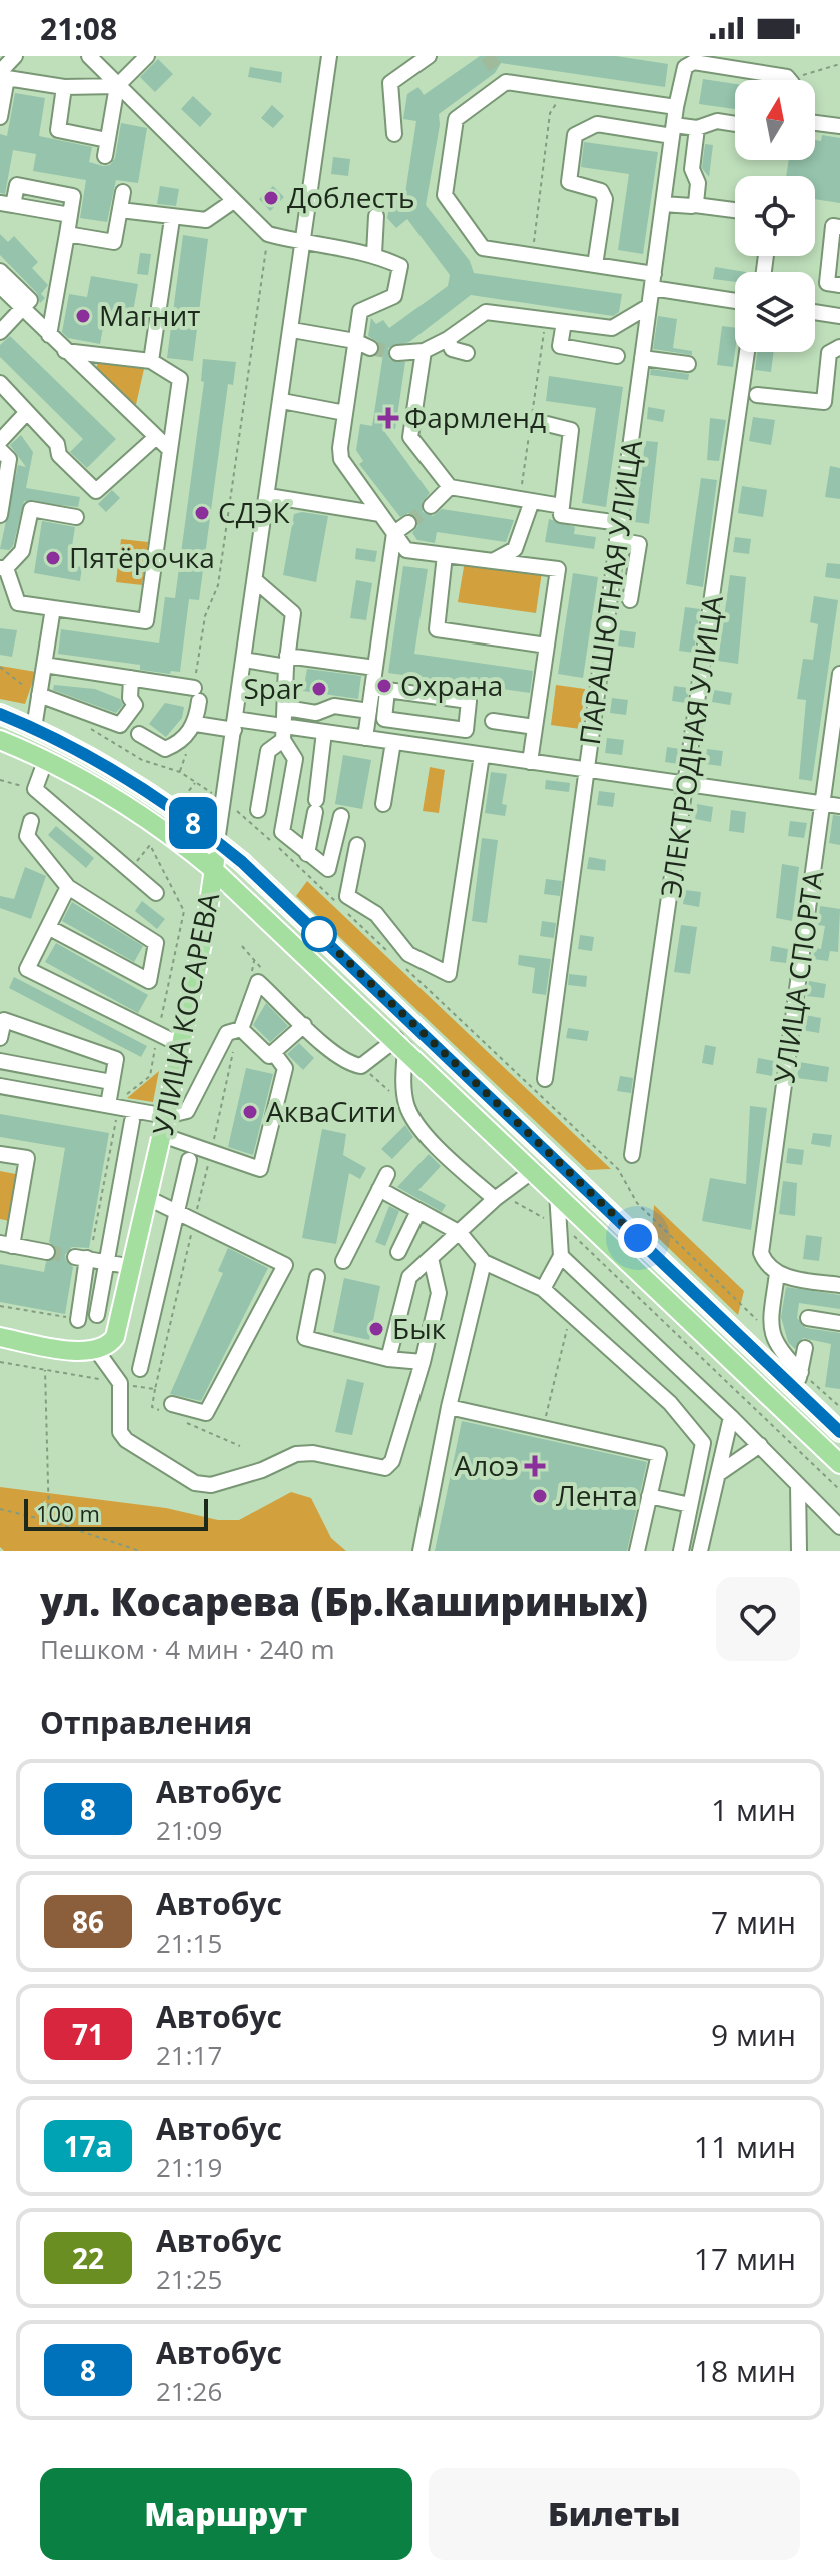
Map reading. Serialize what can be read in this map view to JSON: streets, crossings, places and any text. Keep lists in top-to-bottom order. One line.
{"streets":{"main road":["УЛИЦА КОСАРЕВА"],"street":["ПАРАШЮТНАЯ УЛИЦА","ЭЛЕКТРОДНАЯ УЛИЦА","УЛИЦА СПОРТА"]},"places":{"other":["Доблесть","Магнит","СДЭК","Пятёрочка","Охрана","Spar","АкваСити","Бык","Лента"],"health":["Фармленд","Алоэ"]},"lines":["bus line 8"],"scale_bar":"100 m","north":"top","page":{"status":"21:08","on_map":"8","scale":"100 m","heading":[["ул. Косарева (Бр.Кашириных)","Пешком · 4 мин · 240 m"],"Отправления"],"list":[{"mark":"8","name":"Автобус","note":"21:09","value":"1 мин"},{"mark":"86","name":"Автобус","note":"21:15","value":"7 мин"},{"mark":"71","name":"Автобус","note":"21:17","value":"9 мин"},{"mark":"17a","name":"Автобус","note":"21:19","value":"11 мин"},{"mark":"22","name":"Автобус","note":"21:25","value":"17 мин"},{"mark":"8","name":"Автобус","note":"21:26","value":"18 мин"}],"buttons":["Маршрут","Билеты"]}}
